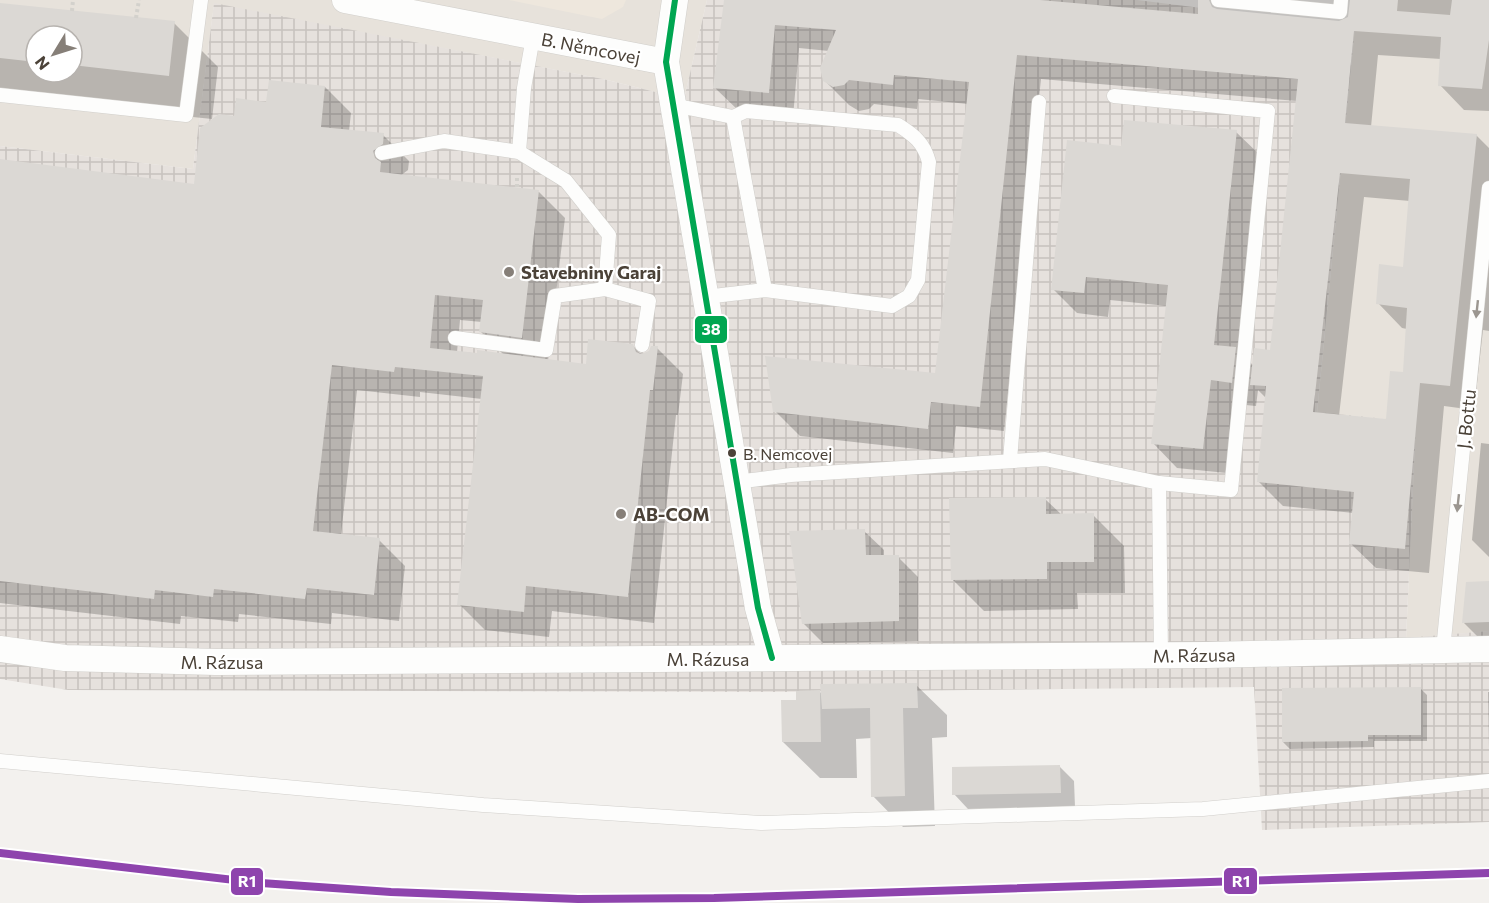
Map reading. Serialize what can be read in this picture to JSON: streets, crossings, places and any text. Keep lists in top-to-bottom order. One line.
{"streets":{"street":["B. Němcovej","M. Rázusa"],"lane":["J. Bottu"]},"crossings":[["B. Němcovej","M. Rázusa"],["J. Bottu","M. Rázusa"]],"one_way":["J. Bottu"],"places":["Stavebniny Garaj","B. Nemcovej","AB-COM"],"lines":["transit line 38","transit line R1"],"north":"bottom left"}
